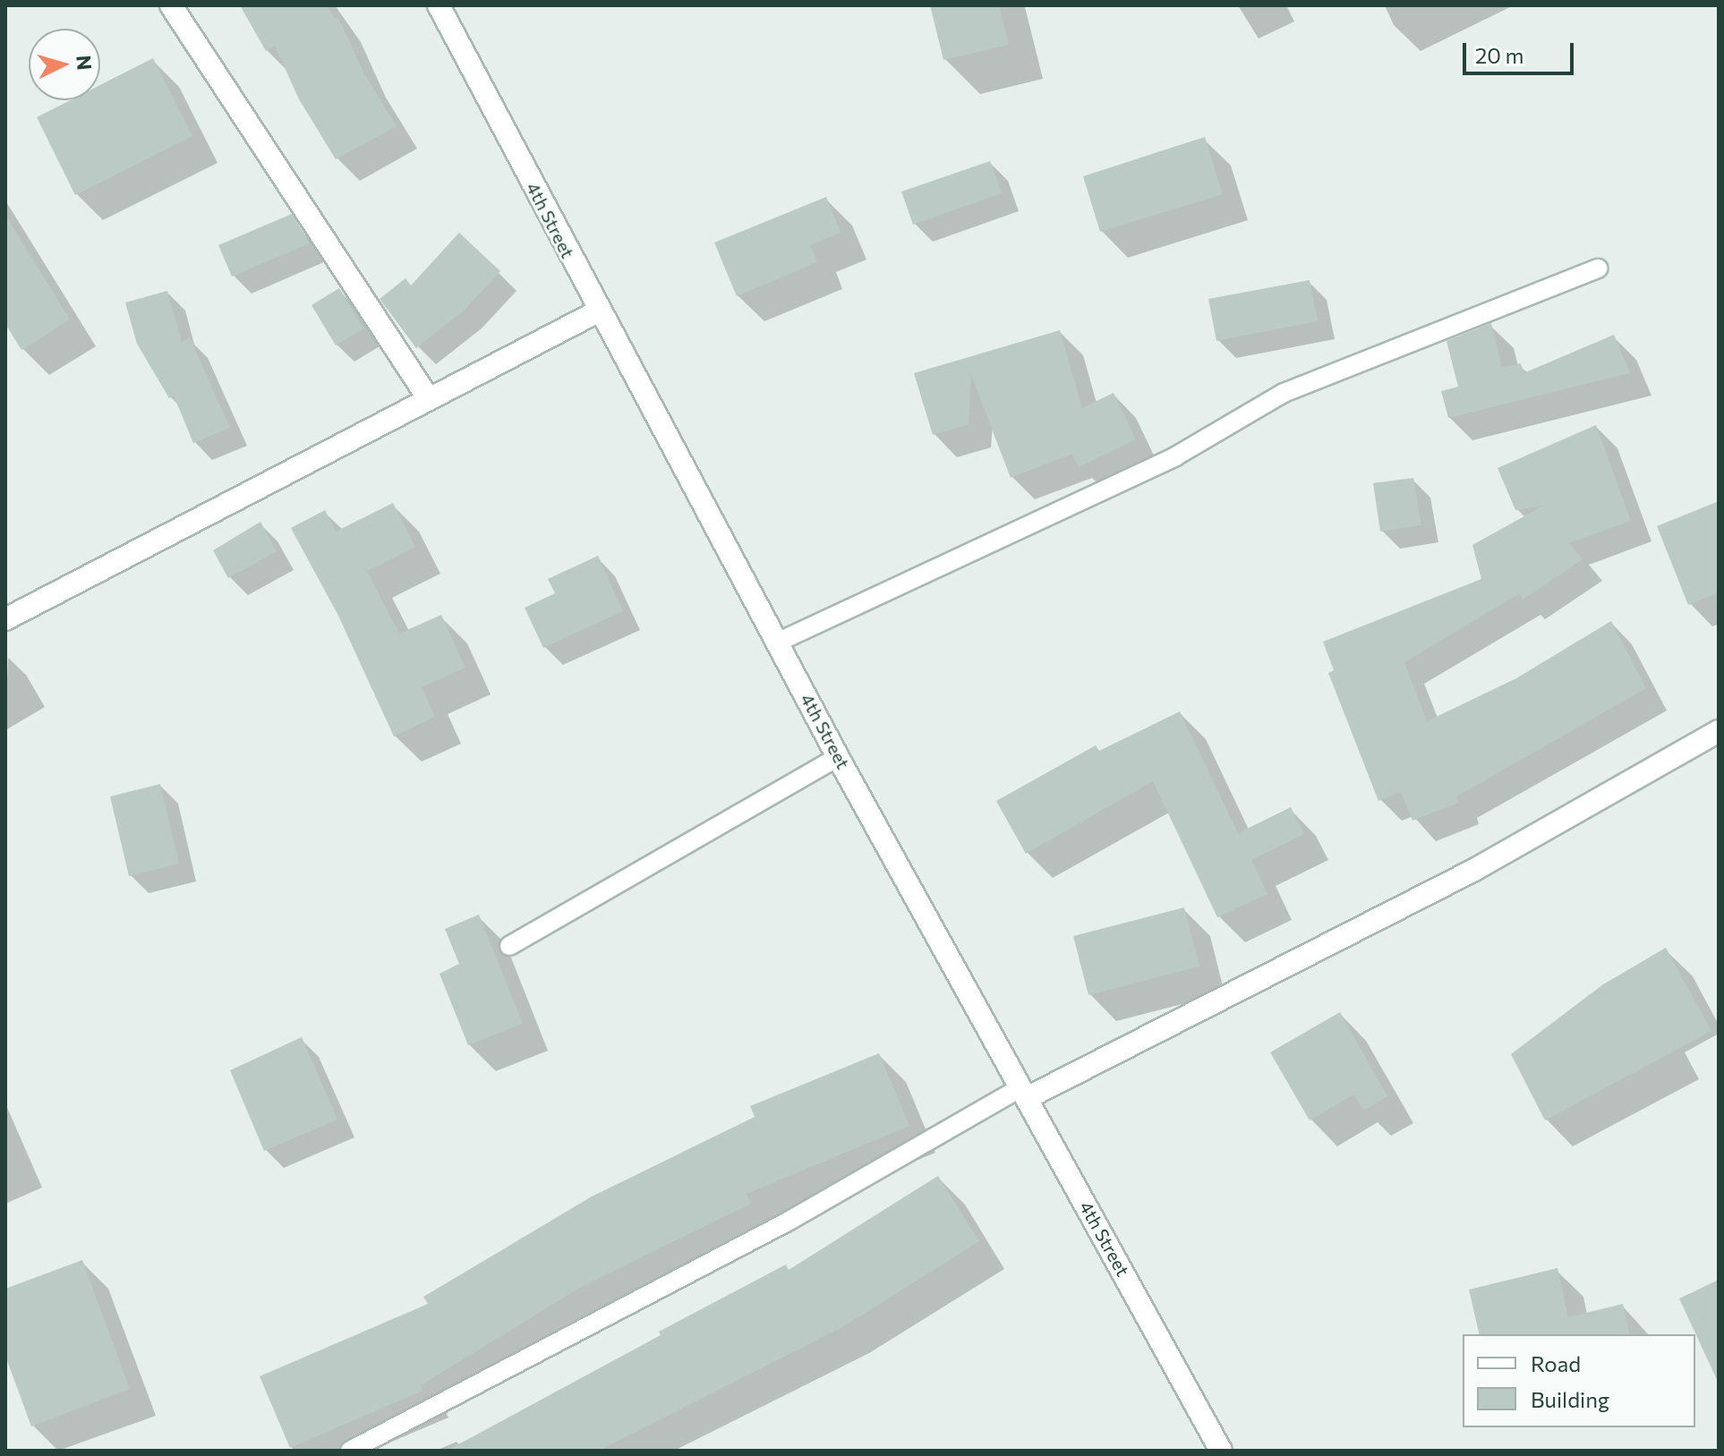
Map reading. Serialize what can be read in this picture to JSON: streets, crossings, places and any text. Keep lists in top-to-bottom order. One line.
{"streets":{"street":["4th Street"]},"legend":["Road","Building"],"scale_bar":"20 m","north":"right"}
